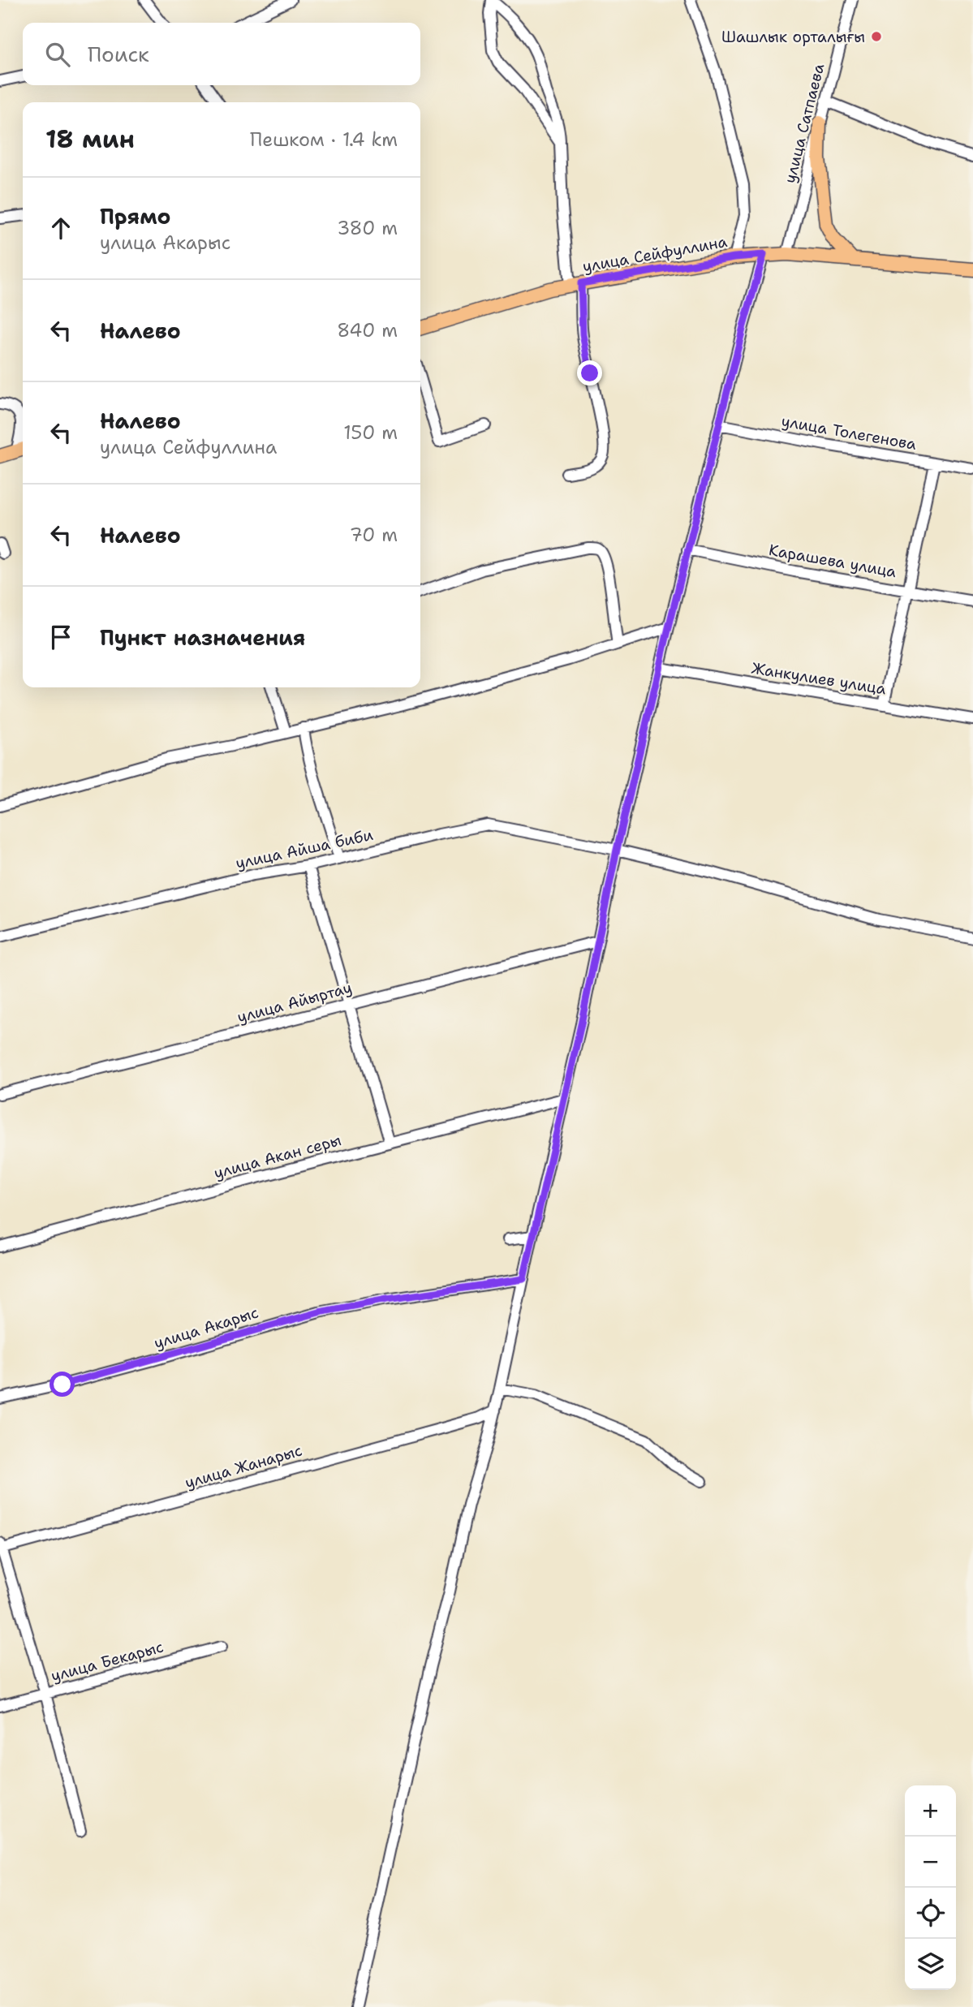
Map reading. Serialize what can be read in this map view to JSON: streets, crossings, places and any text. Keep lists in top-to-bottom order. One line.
{"streets":{"main road":["улица Сейфуллина"],"street":["улица Сатпаева","улица Толегенова","Карашева улица","Жанкулиев улица","улица Айша биби","улица Айыртау","улица Акан серы","улица Акарыс","улица Жанарыс","улица Бекарыс"]},"crossings":[["улица Сатпаева","улица Сейфуллина"]],"places":["Шашлык орталығы"],"page":{"search":"Поиск","heading":["18 мин","Пешком · 1.4 km"],"list":[["Прямо","улица Акарыс","380 m"],["Налево","840 m"],["Налево","улица Сейфуллина","150 m"],["Налево","70 m"],"Пункт назначения"],"map_buttons":["+","−"]}}
